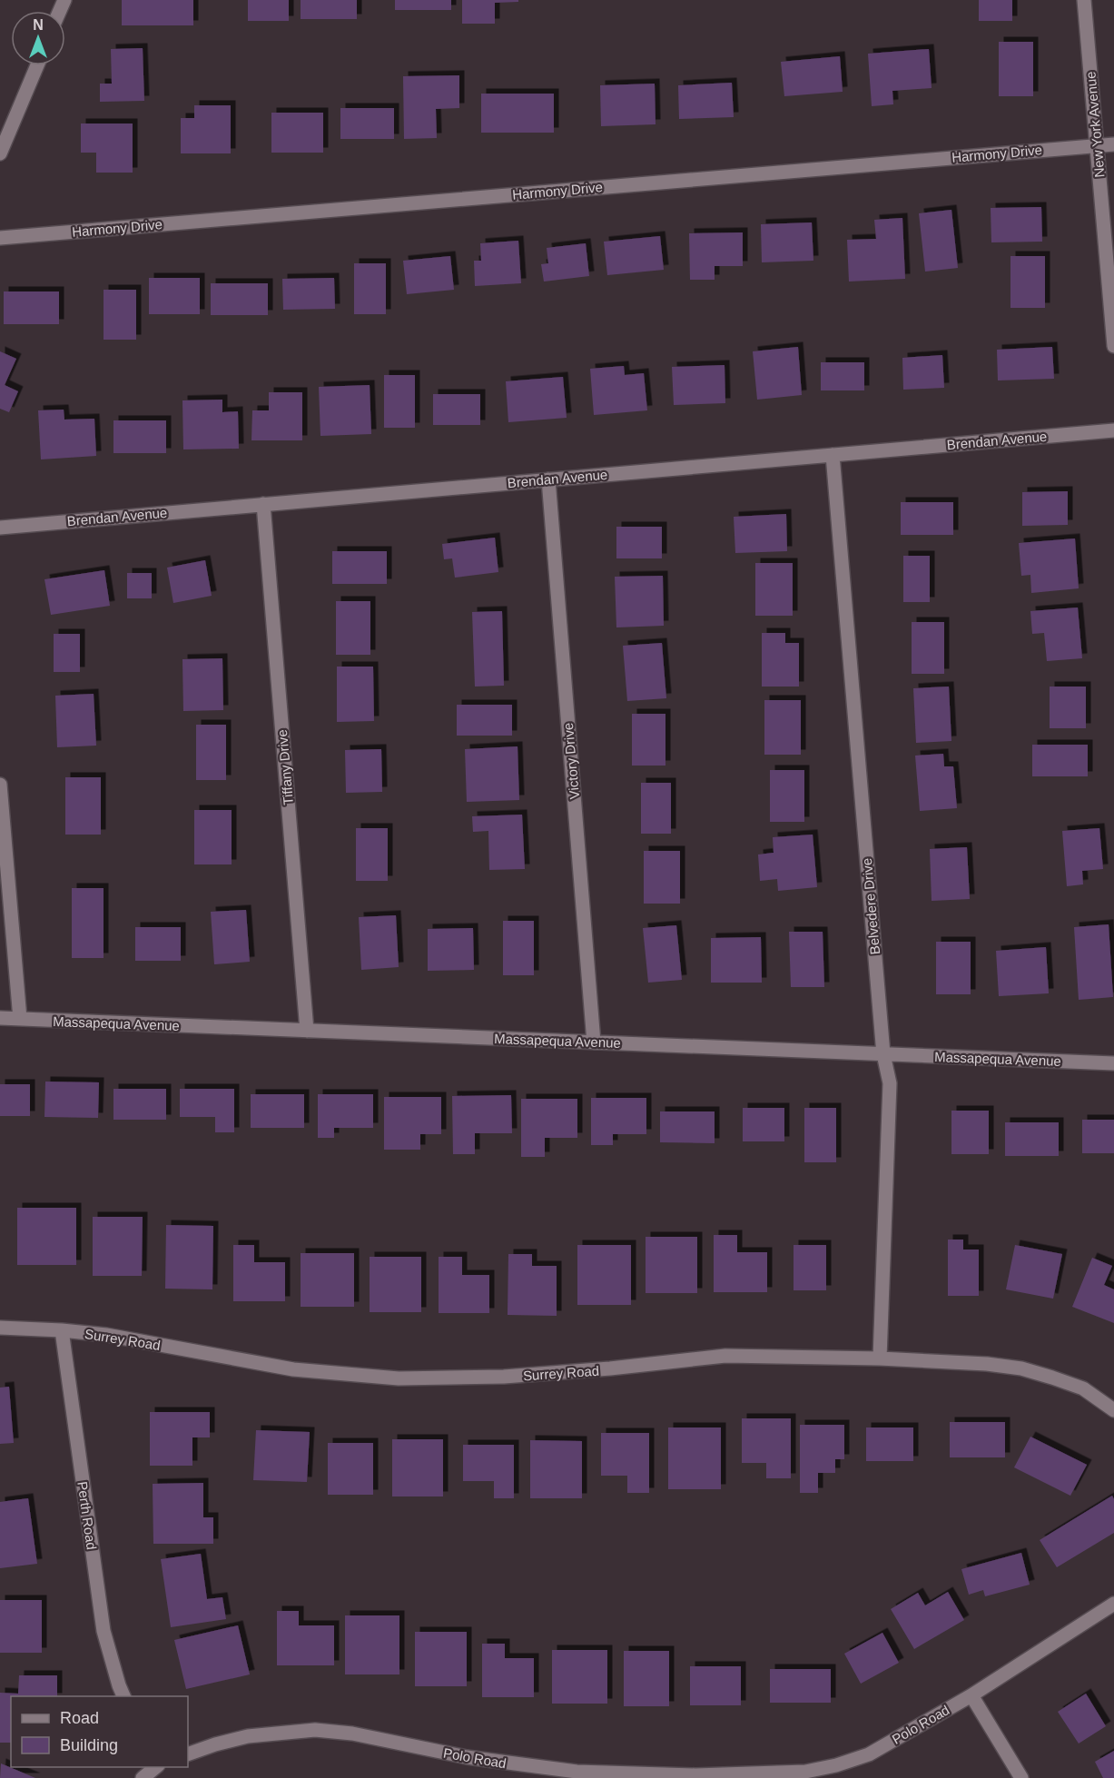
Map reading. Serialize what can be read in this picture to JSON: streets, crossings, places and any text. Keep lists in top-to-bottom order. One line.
{"streets":{"street":["New York Avenue","Harmony Drive","Brendan Avenue","Victory Drive","Tiffany Drive","Belvedere Drive","Massapequa Avenue","Surrey Road","Perth Road","Polo Road"]},"crossings":[["New York Avenue","Harmony Drive"],["Brendan Avenue","Victory Drive"],["Brendan Avenue","Tiffany Drive"],["Brendan Avenue","Belvedere Drive"],["Victory Drive","Massapequa Avenue"],["Tiffany Drive","Massapequa Avenue"],["Belvedere Drive","Massapequa Avenue"],["Belvedere Drive","Surrey Road"],["Surrey Road","Perth Road"]],"legend":["Road","Building"],"north":"top"}
